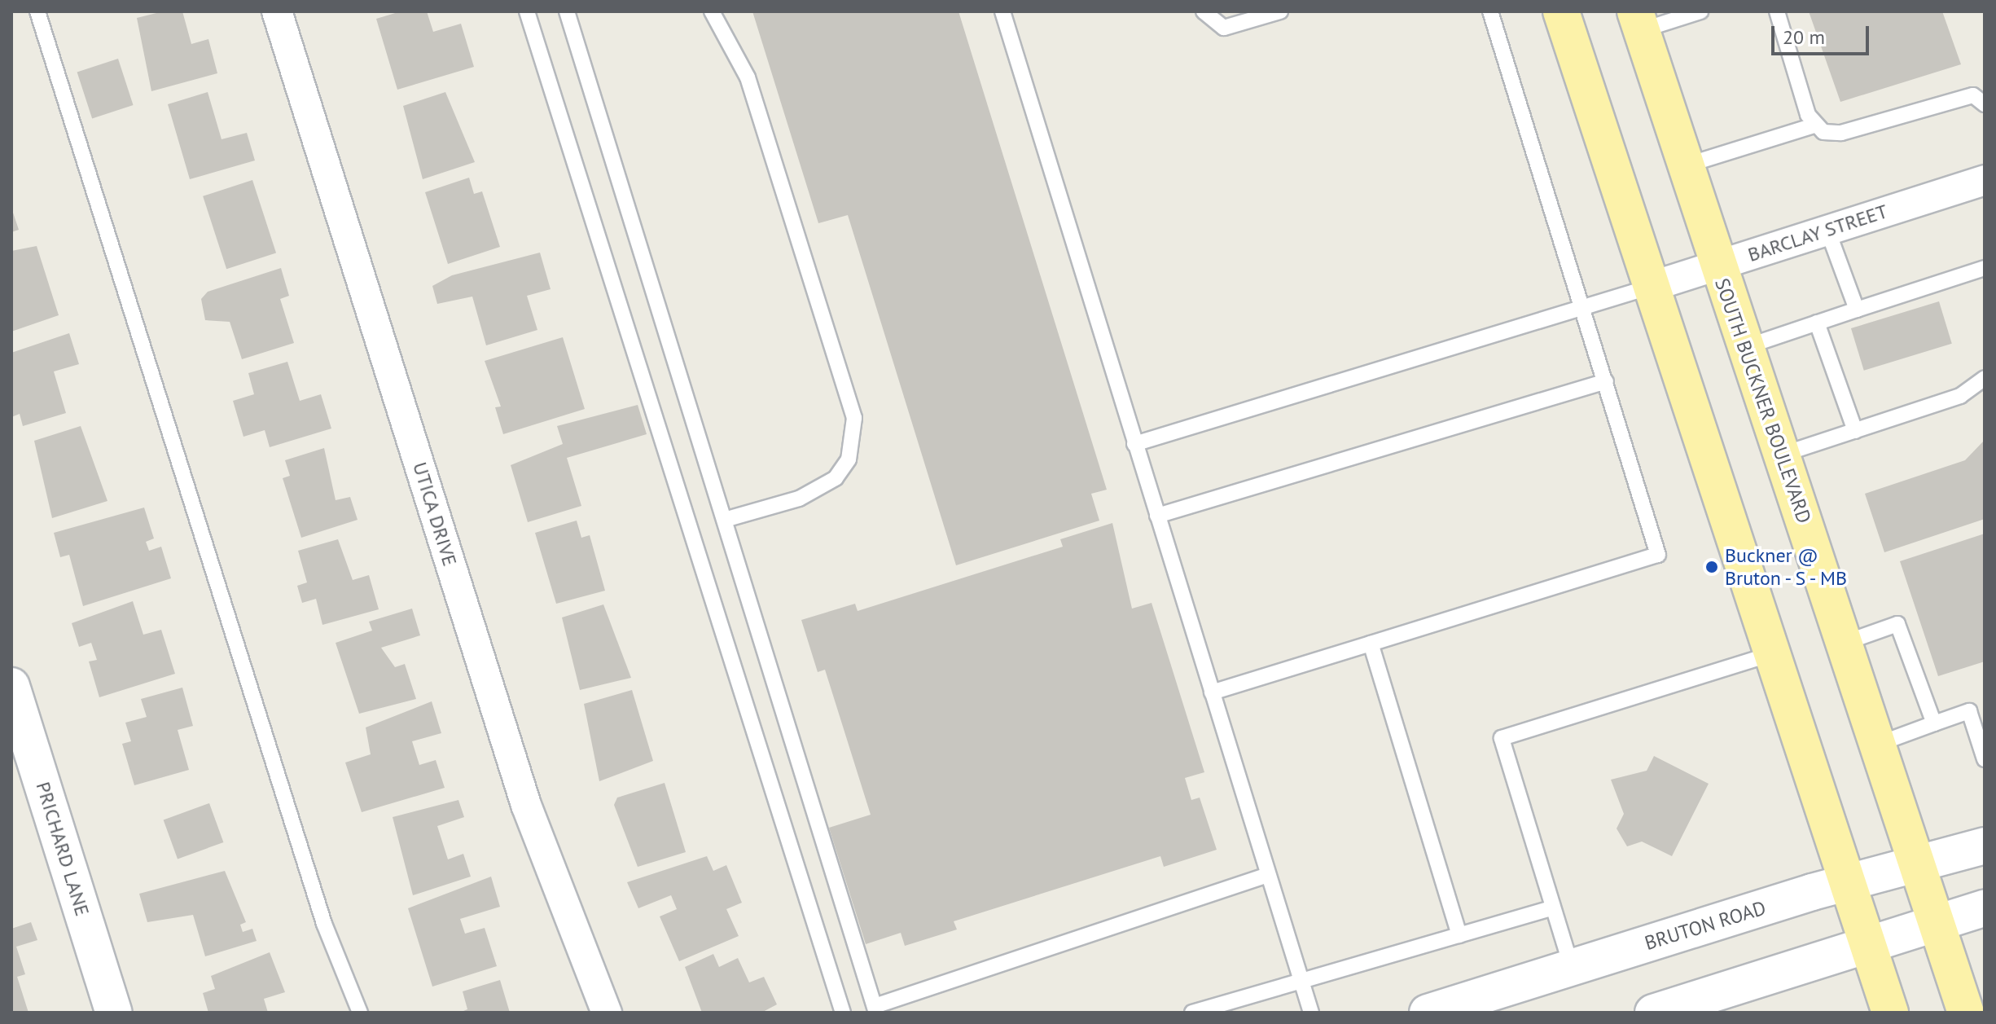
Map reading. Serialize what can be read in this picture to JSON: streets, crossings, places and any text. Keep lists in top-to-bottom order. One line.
{"streets":{"main road":["SOUTH BUCKNER BOULEVARD","PRICHARD LANE","BRUTON ROAD"],"street":["BARCLAY STREET","UTICA DRIVE"]},"crossings":[["BARCLAY STREET","SOUTH BUCKNER BOULEVARD"],["SOUTH BUCKNER BOULEVARD","BRUTON ROAD"]],"places":["Buckner @ Bruton - S - MB"],"scale_bar":"20 m"}
